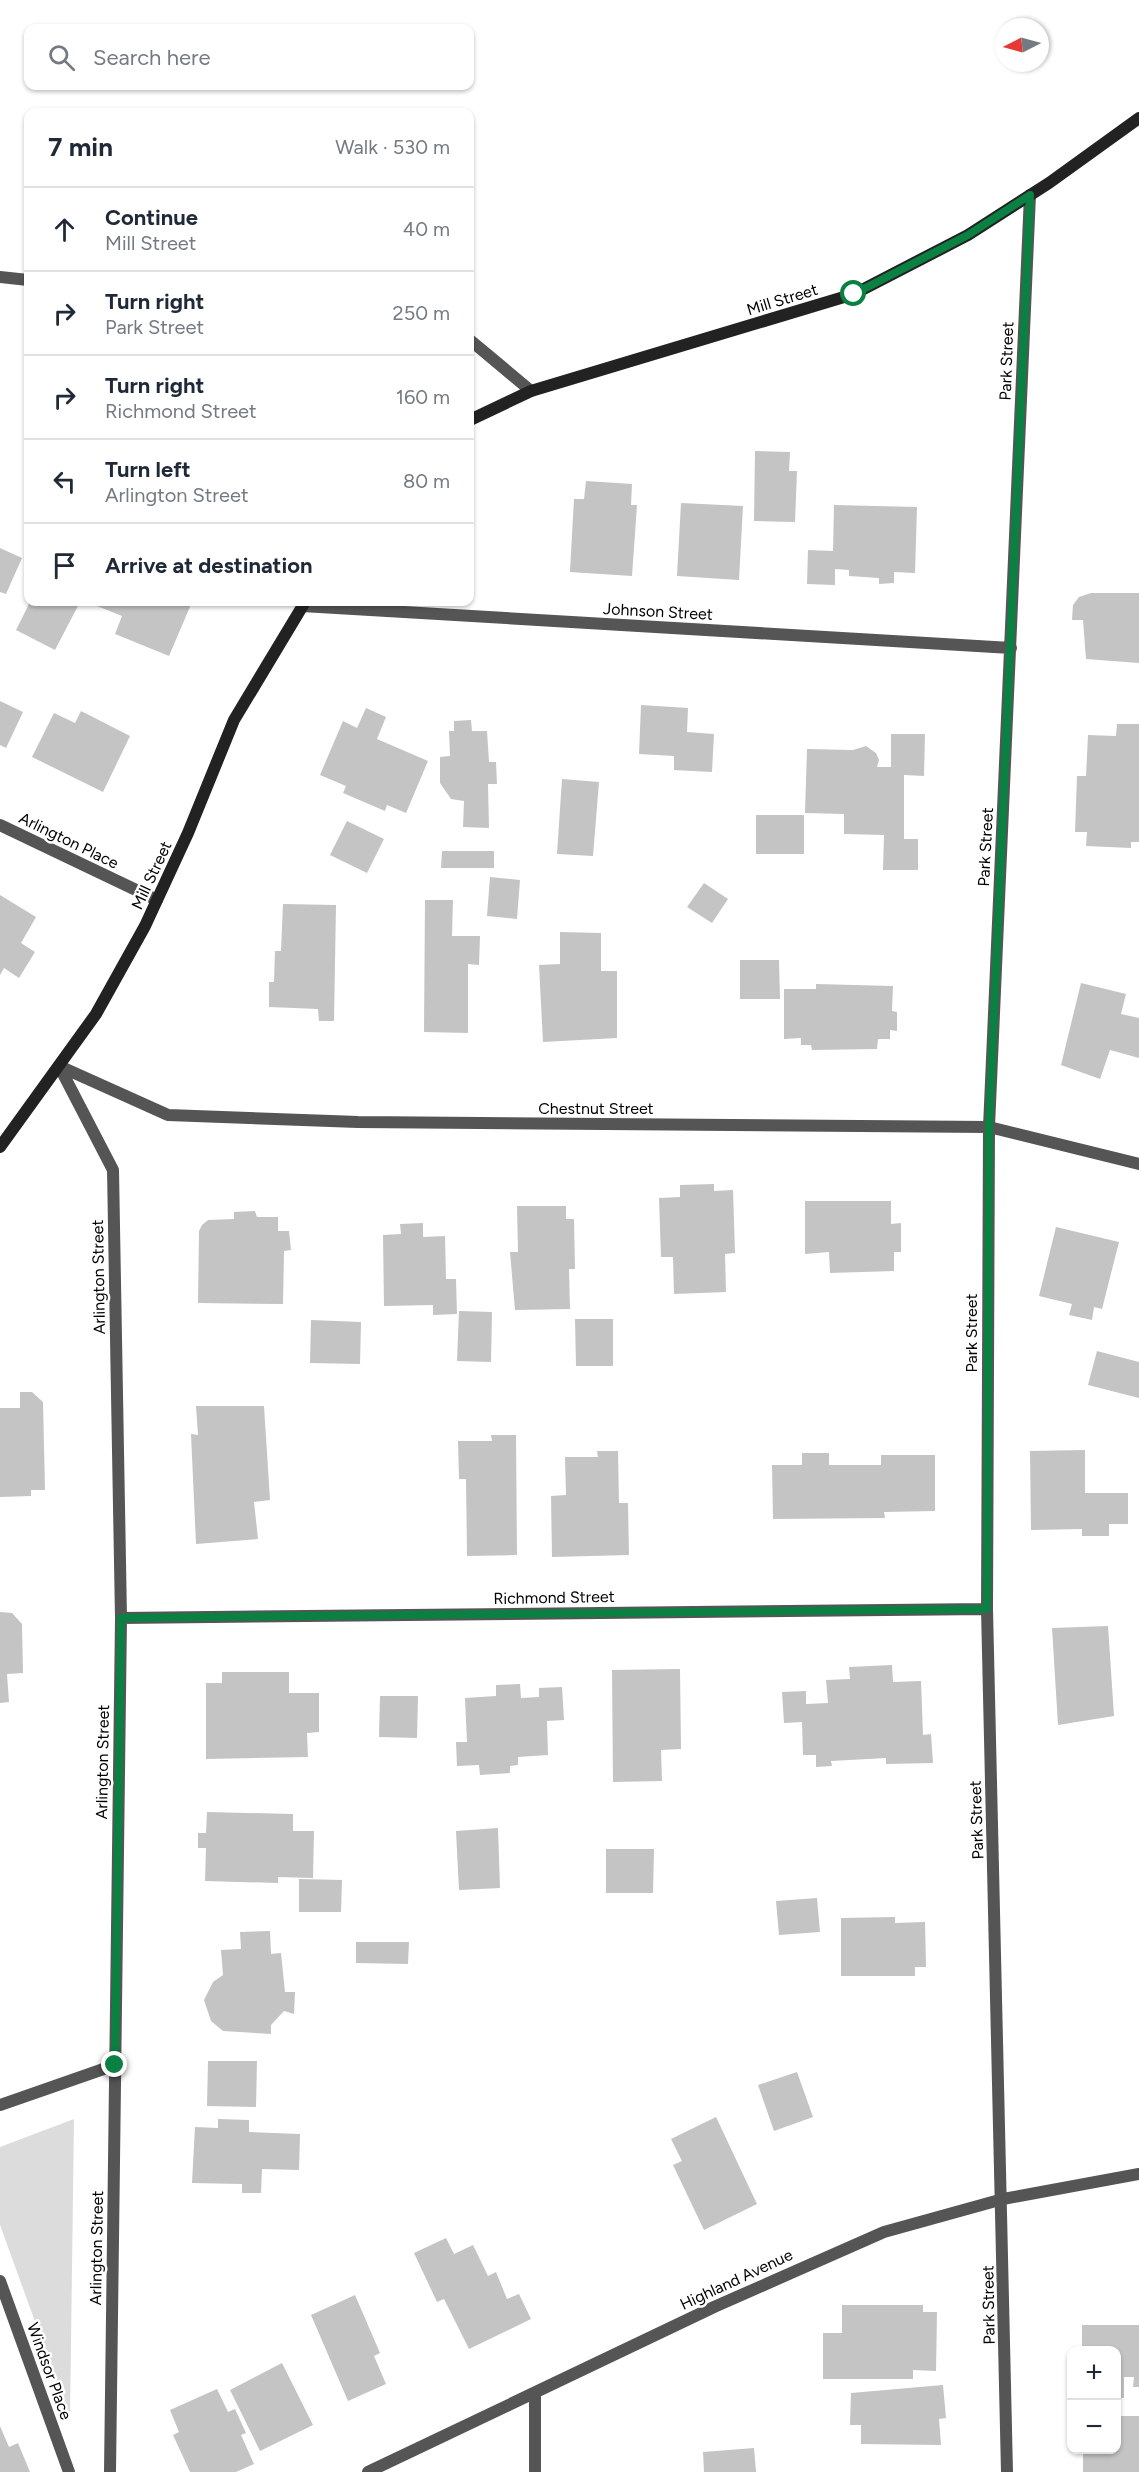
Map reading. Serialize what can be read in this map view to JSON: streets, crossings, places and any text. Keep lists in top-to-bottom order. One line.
{"streets":{"main road":["Mill Street"],"street":["Park Street","Johnson Street","Arlington Place","Chestnut Street","Arlington Street","Richmond Street","Highland Avenue","Windsor Place"]},"crossings":[["Mill Street","Park Street"],["Mill Street","Arlington Place"],["Mill Street","Chestnut Street"],["Mill Street","Arlington Street"],["Park Street","Johnson Street"],["Park Street","Chestnut Street"],["Park Street","Richmond Street"],["Park Street","Highland Avenue"],["Chestnut Street","Arlington Street"],["Arlington Street","Richmond Street"]],"north":"left","page":{"search":"Search here","heading":["7 min","Walk · 530 m"],"list":[["Continue","Mill Street","40 m"],["Turn right","Park Street","250 m"],["Turn right","Richmond Street","160 m"],["Turn left","Arlington Street","80 m"],"Arrive at destination"],"map_buttons":["+","−"]}}
